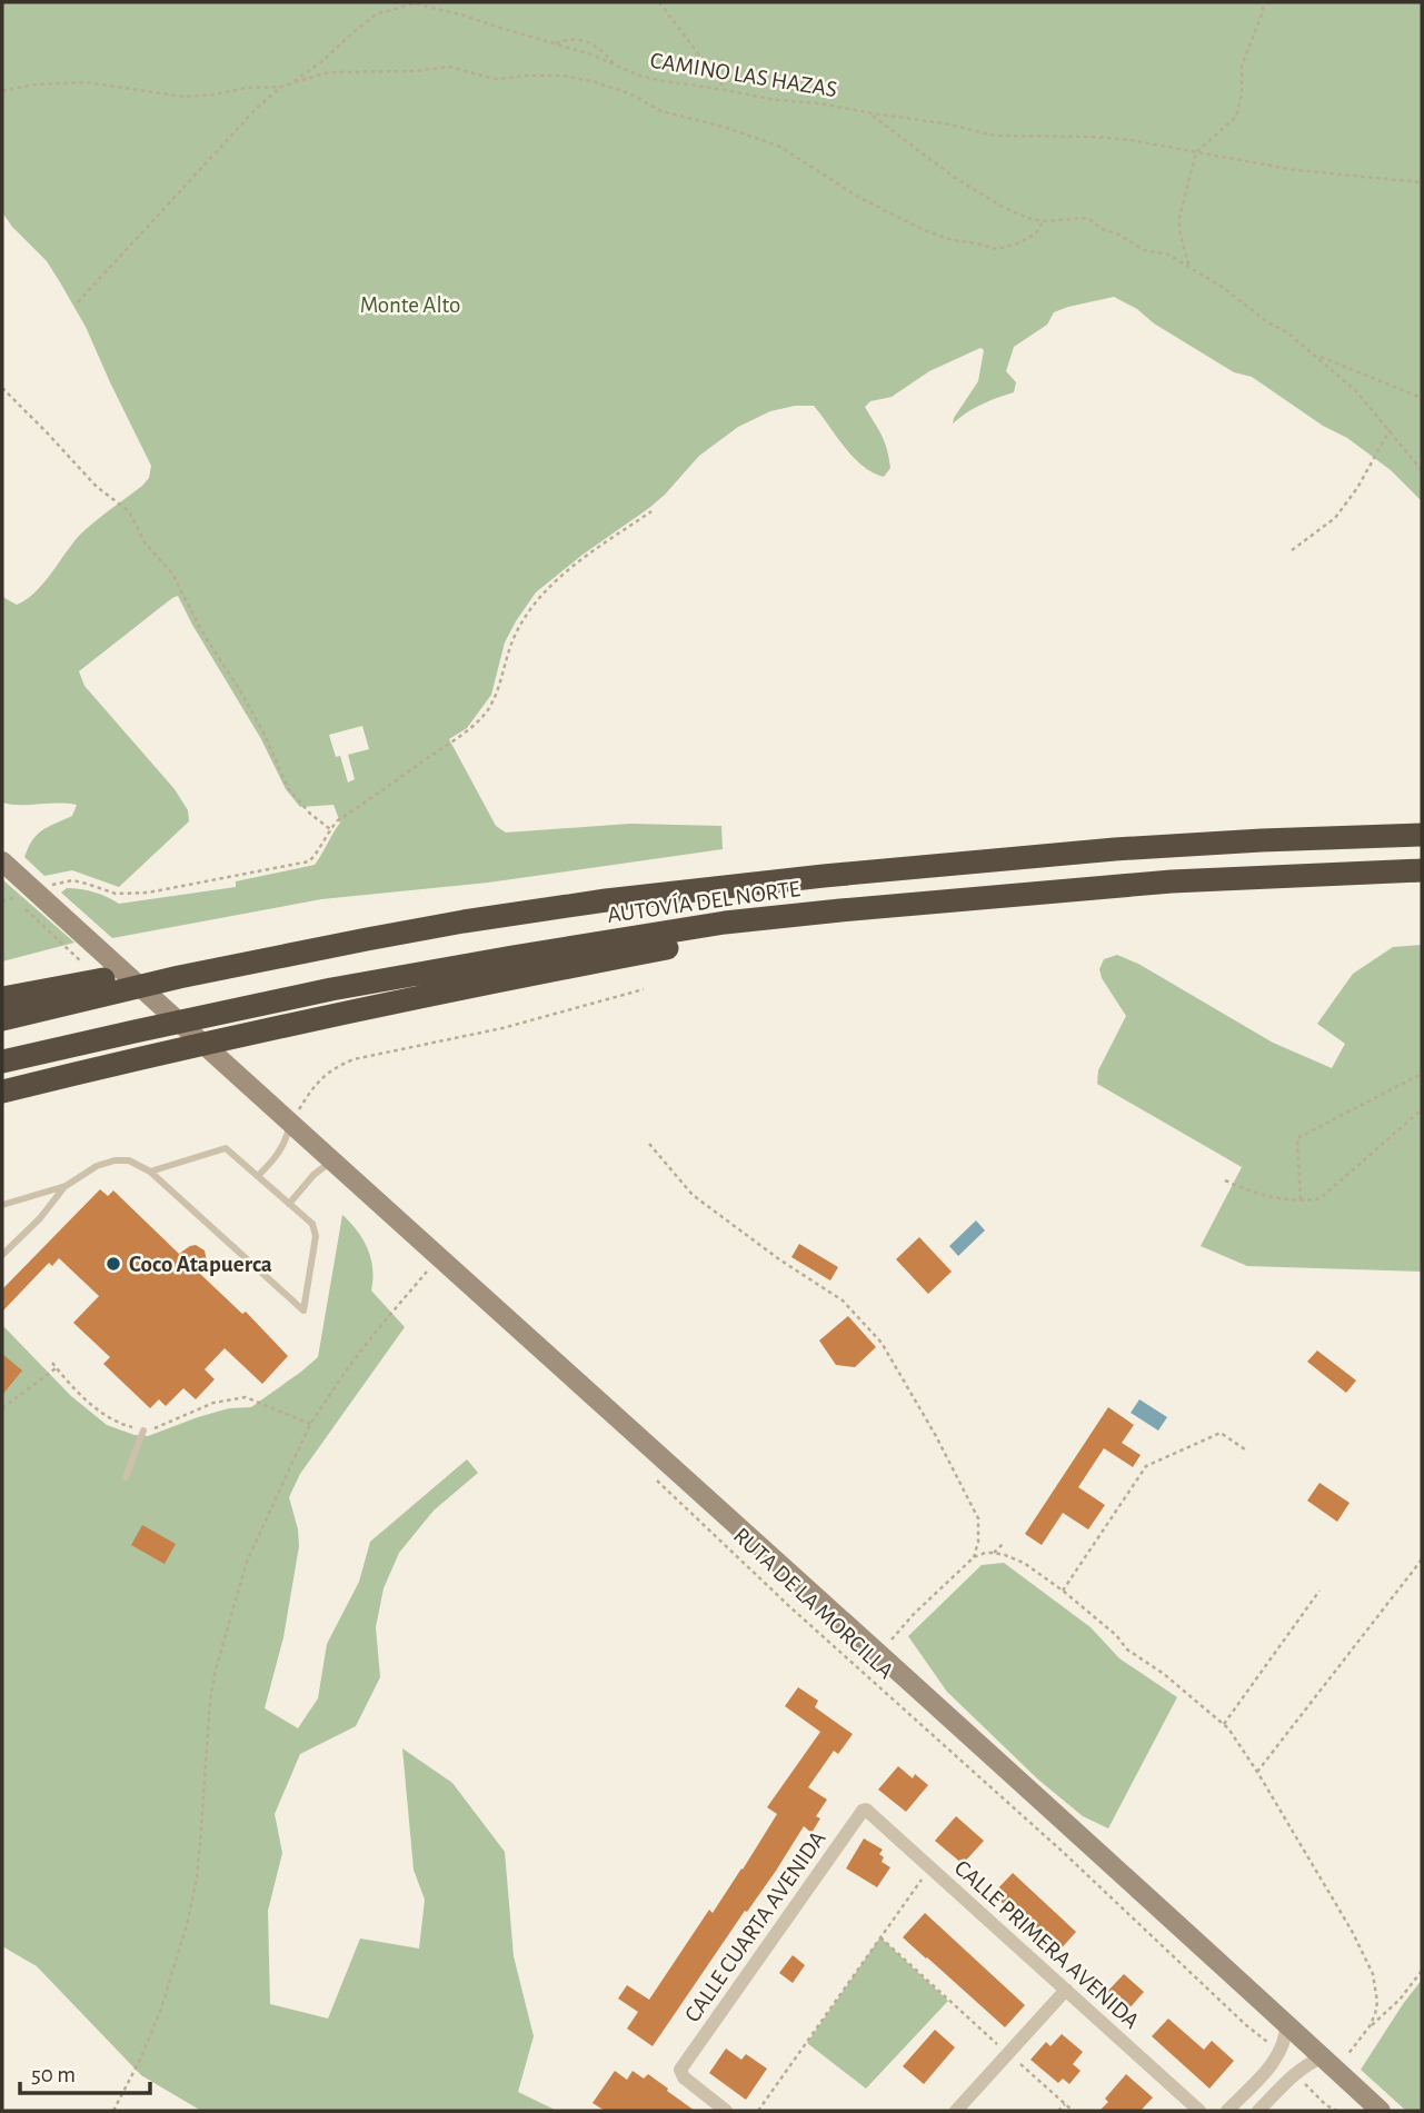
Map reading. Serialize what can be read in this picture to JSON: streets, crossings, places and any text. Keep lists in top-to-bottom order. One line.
{"streets":{"highway":["AUTOVÍA DEL NORTE"],"street":["CALLE CUARTA AVENIDA","CALLE PRIMERA AVENIDA"],"path":["CAMINO LAS HAZAS","RUTA DE LA MORCILLA"]},"crossings":[["CALLE CUARTA AVENIDA","CALLE PRIMERA AVENIDA"]],"parks":["Monte Alto"],"places":["Coco Atapuerca"],"scale_bar":"50 m"}
